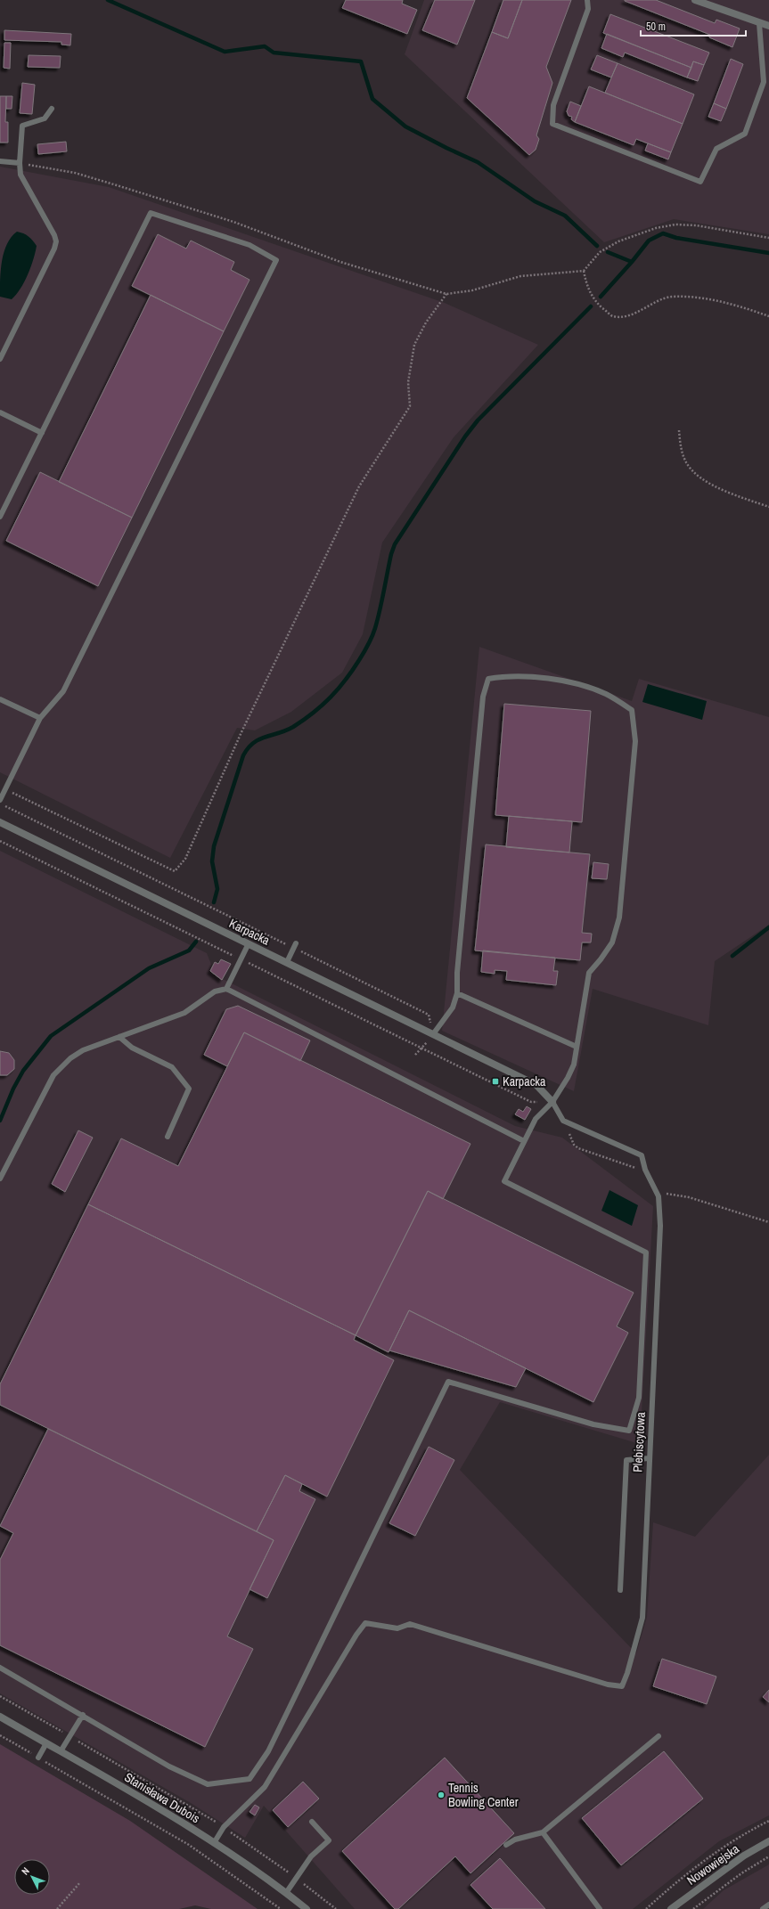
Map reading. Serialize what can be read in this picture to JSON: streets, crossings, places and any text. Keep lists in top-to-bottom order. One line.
{"streets":{"street":["Karpacka","Stanisława Dubois","Nowowiejska"],"lane":["Plebiscytowa"]},"crossings":[["Karpacka","Plebiscytowa"]],"places":{"transit":["Karpacka"],"other":["Tennis Bowling Center"]},"scale_bar":"50 m","north":"top left"}
